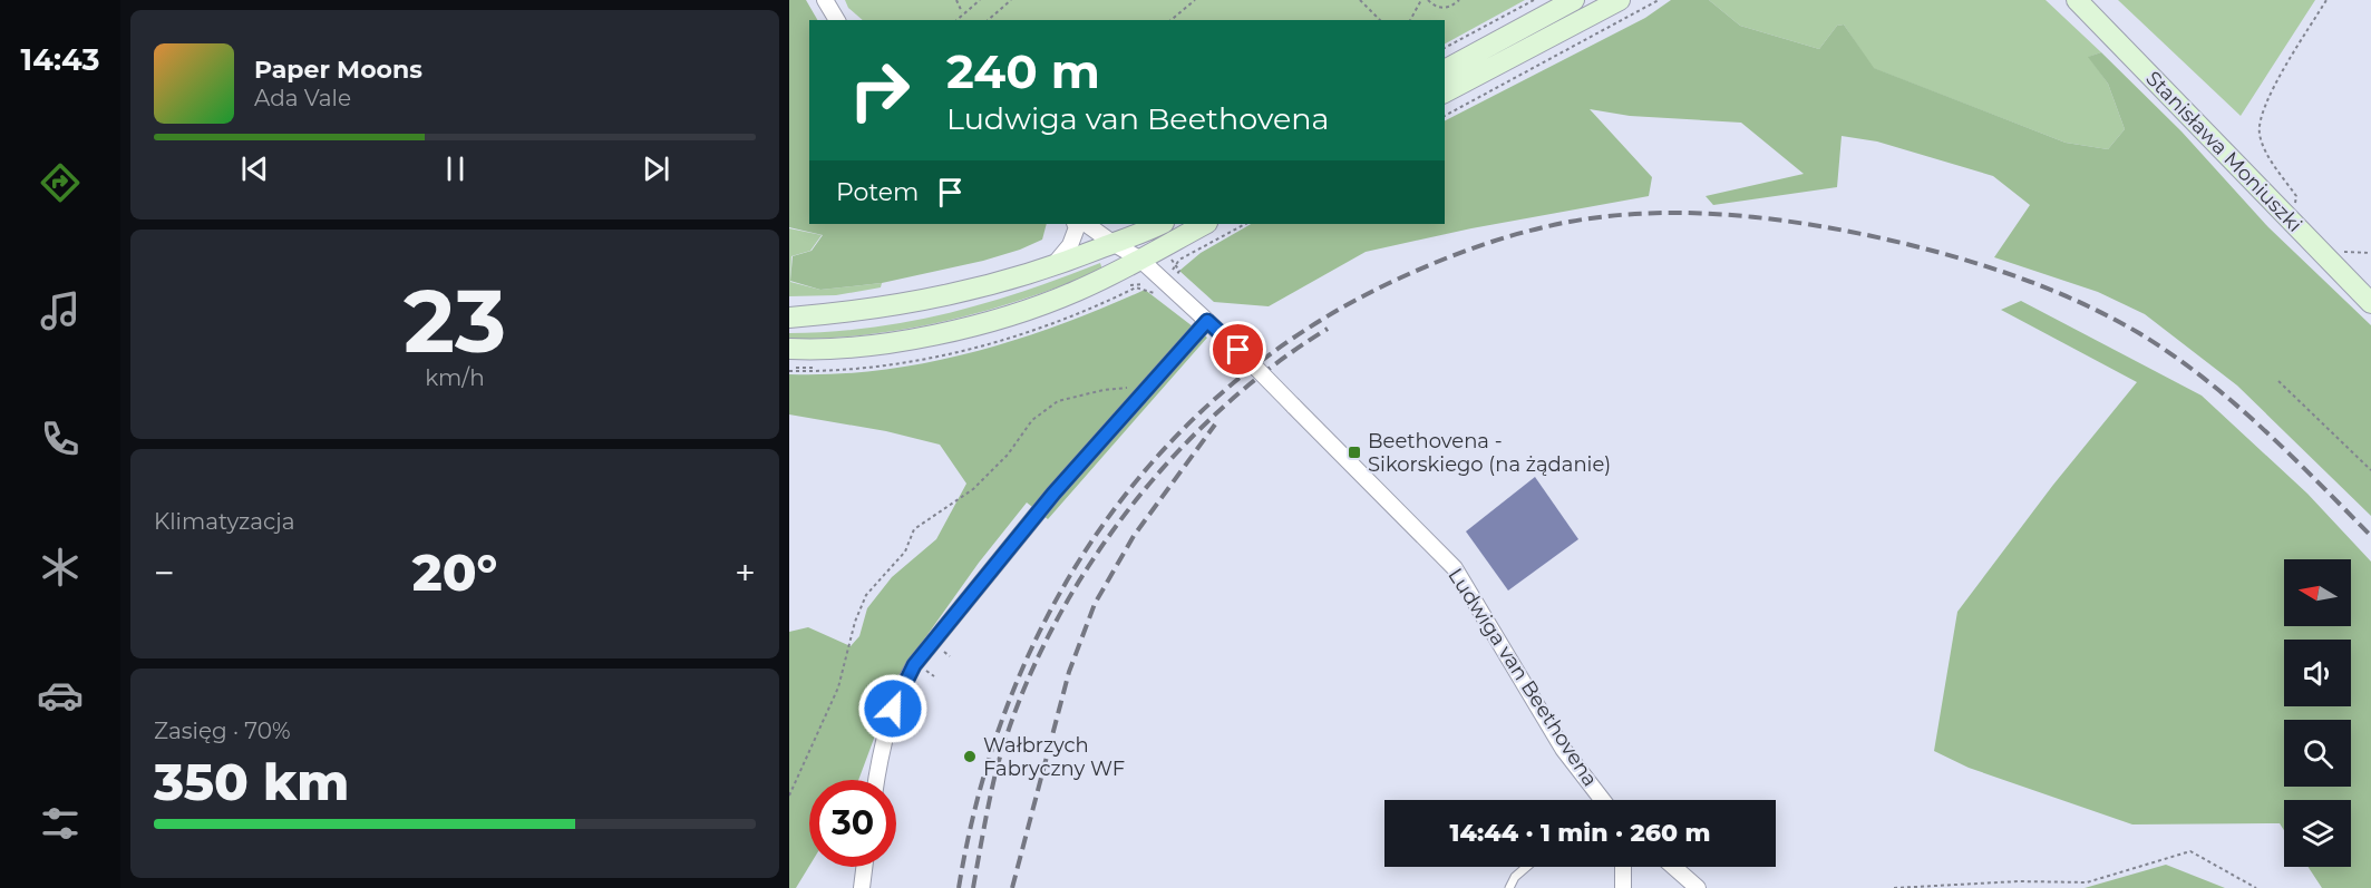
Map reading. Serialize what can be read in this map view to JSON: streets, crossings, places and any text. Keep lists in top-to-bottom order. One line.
{"streets":{"main road":["Stanisława Moniuszki"],"street":["Ludwiga van Beethovena"]},"places":{"transit":["Beethovena - Sikorskiego (na żądanie)"],"other":["Wałbrzych Fabryczny WF"]},"north":"left","page":{"tabs":"14:43","turn":["240 m","Ludwiga van Beethovena"],"song":["Paper Moons","Ada Vale"],"then":"Potem","tile":[["23","km/h"],"Klimatyzacja",["Zasięg · 70%","350 km"]],"heat":["−","20°","+"],"limit":"30","trip":"14:44 · 1 min · 260 m"}}
